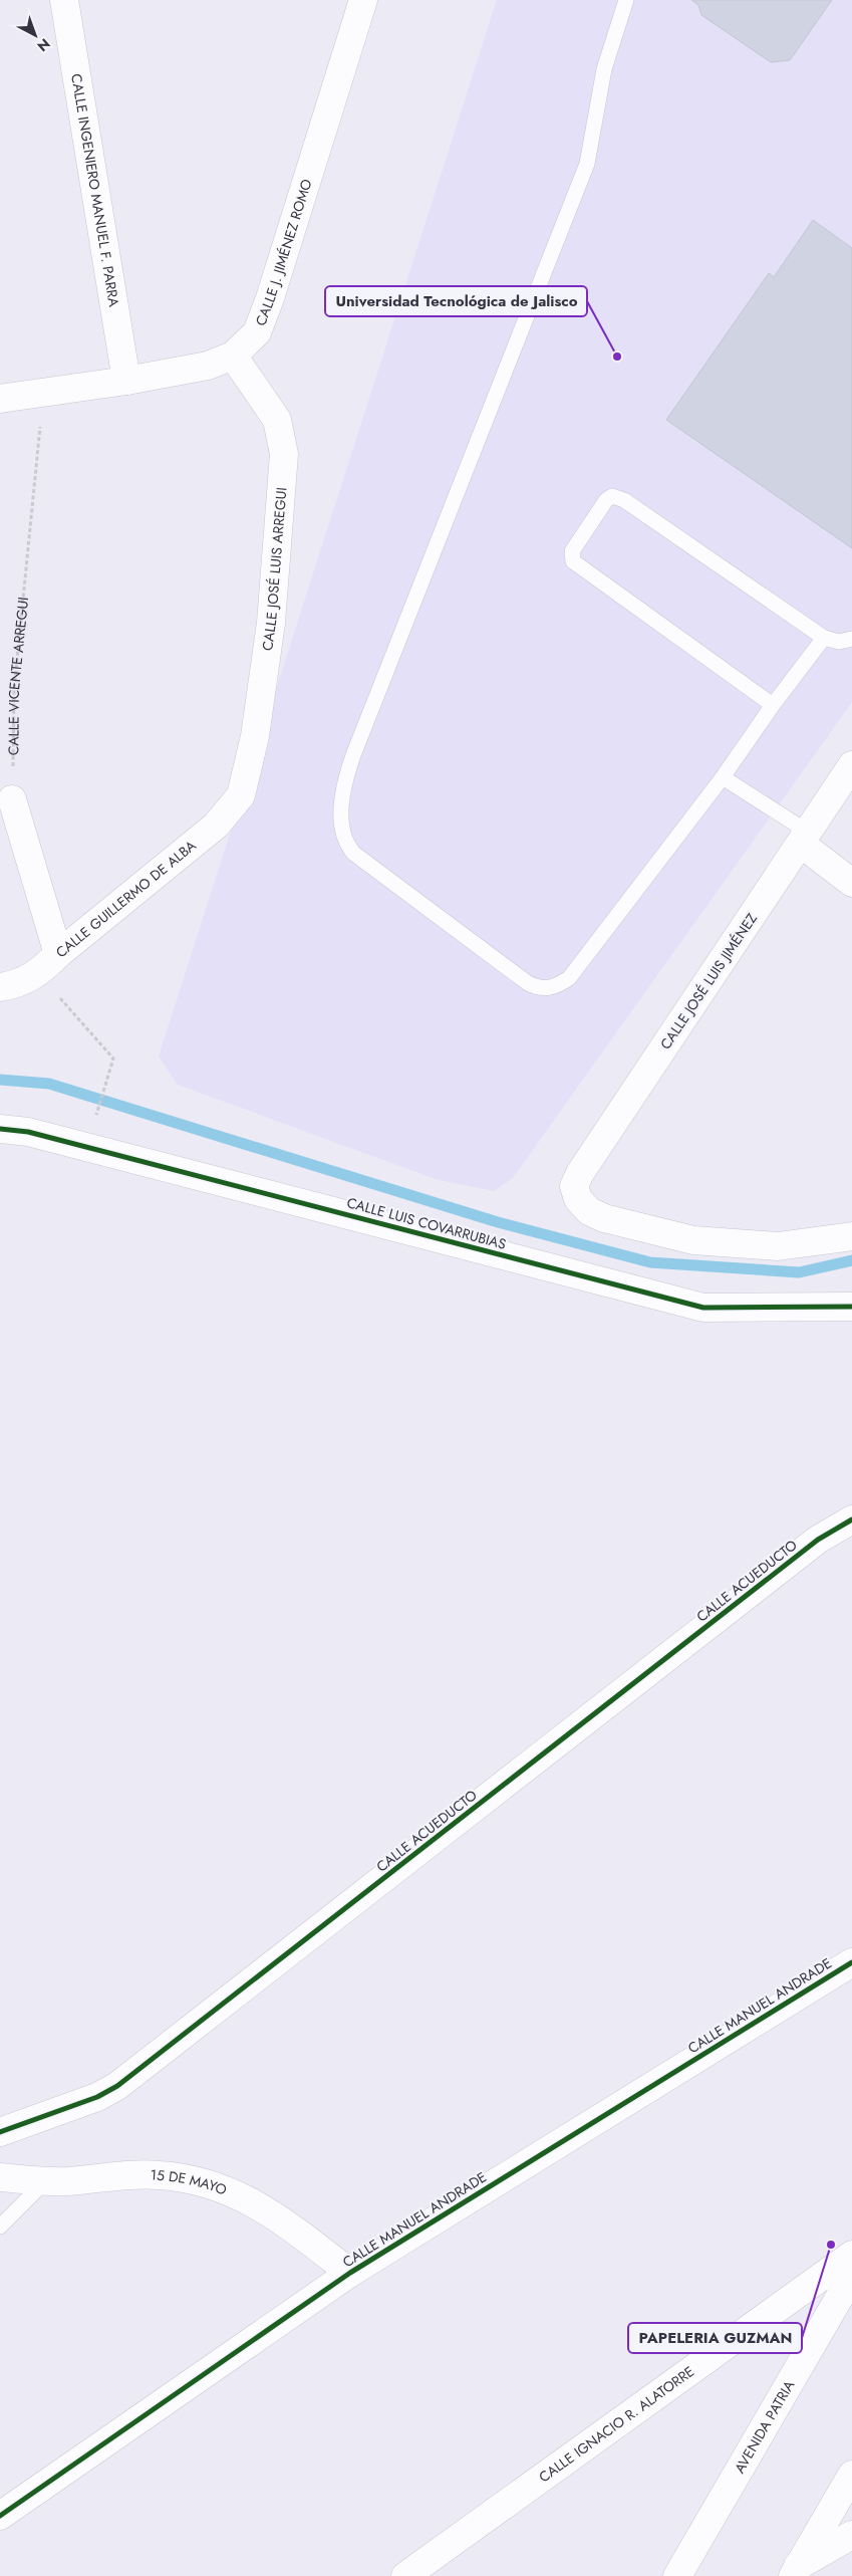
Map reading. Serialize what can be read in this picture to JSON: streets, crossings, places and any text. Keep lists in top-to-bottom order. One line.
{"streets":{"street":["CALLE INGENIERO MANUEL F. PARRA","CALLE J. JIMÉNEZ ROMO","CALLE JOSÉ LUIS ARREGUI","CALLE GUILLERMO DE ALBA","CALLE JOSÉ LUIS JIMÉNEZ","CALLE LUIS COVARRUBIAS","CALLE ACUEDUCTO","CALLE MANUEL ANDRADE","15 DE MAYO","CALLE IGNACIO R. ALATORRE","AVENIDA PATRIA"],"path":["CALLE VICENTE ARREGUI"]},"crossings":[["CALLE INGENIERO MANUEL F. PARRA","CALLE J. JIMÉNEZ ROMO"],["CALLE J. JIMÉNEZ ROMO","CALLE JOSÉ LUIS ARREGUI"],["CALLE J. JIMÉNEZ ROMO","CALLE VICENTE ARREGUI"],["CALLE JOSÉ LUIS ARREGUI","CALLE GUILLERMO DE ALBA"],["CALLE MANUEL ANDRADE","15 DE MAYO"]],"places":["Universidad Tecnológica de Jalisco","PAPELERIA GUZMAN"],"north":"bottom right"}
